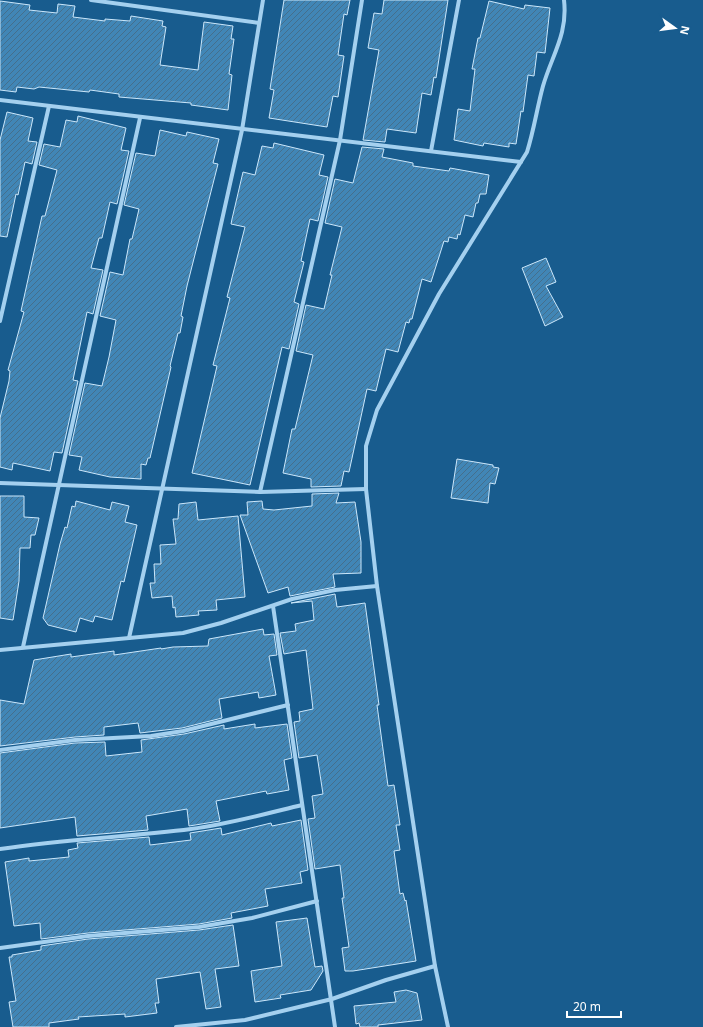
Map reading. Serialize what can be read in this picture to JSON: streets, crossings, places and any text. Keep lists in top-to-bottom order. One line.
{"scale_bar":"20 m","north":"right"}
